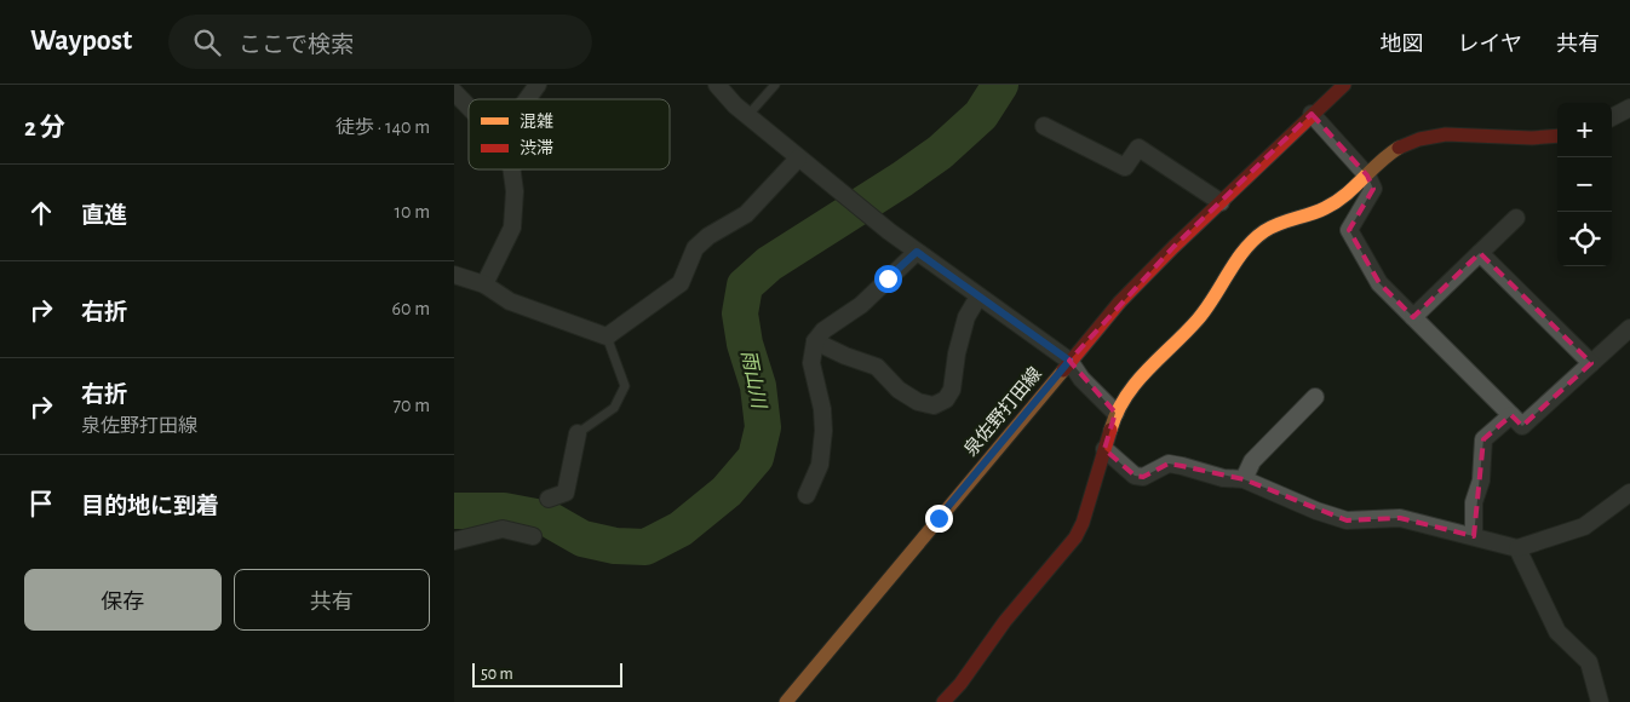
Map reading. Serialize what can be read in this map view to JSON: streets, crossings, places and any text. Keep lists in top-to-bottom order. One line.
{"streets":{"street":["泉佐野打田線"]},"water":["雨山川"],"legend":["混雑","渋滞"],"scale_bar":"50 m","page":{"header":"Waypost","search":"ここで検索","nav":["地図","レイヤ","共有"],"heading":["2 分","徒歩 · 140 m"],"map_buttons":["+","−"],"list":[["直進","10 m"],["右折","60 m"],["右折","泉佐野打田線","70 m"],"目的地に到着"],"buttons":["保存","共有"],"scale":"50 m"}}
